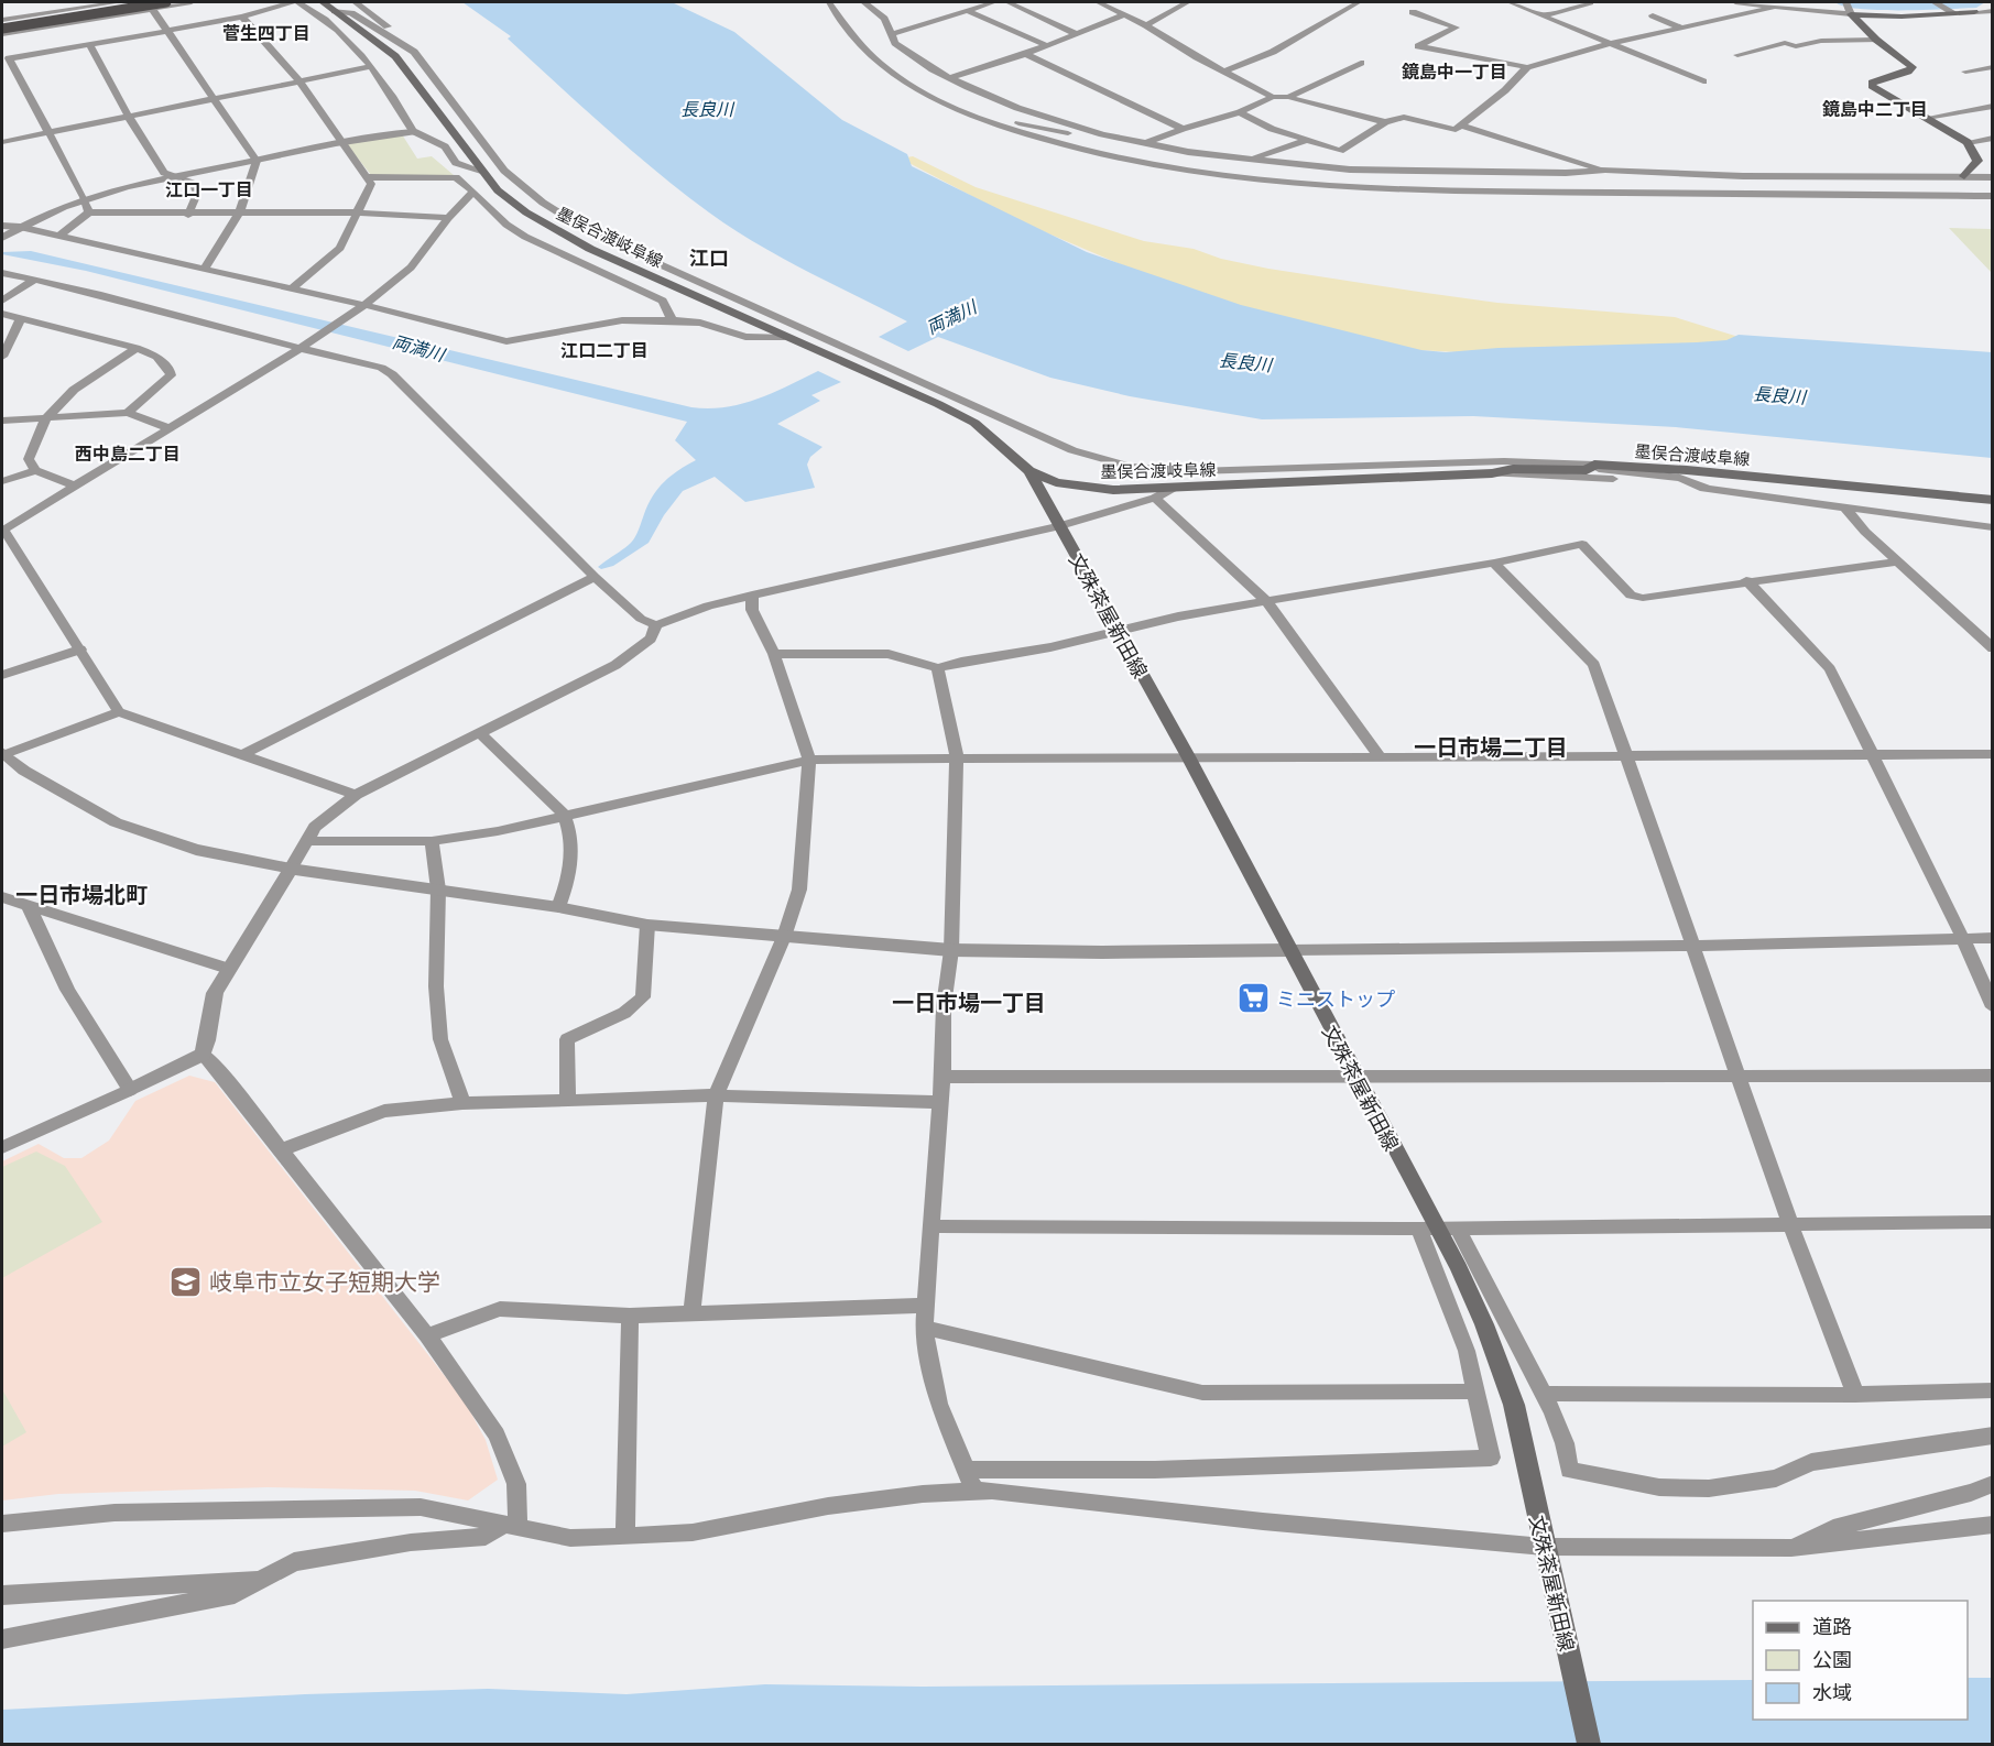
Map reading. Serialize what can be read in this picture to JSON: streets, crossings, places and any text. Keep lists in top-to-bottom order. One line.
{"streets":{"main road":["墨俣合渡岐阜線","文殊茶屋新田線"]},"crossings":[["墨俣合渡岐阜線","文殊茶屋新田線"]],"districts":["菅生四丁目","鏡島中一丁目","鏡島中二丁目","江口一丁目","江口","江口二丁目","西中島二丁目","一日市場二丁目","一日市場北町","一日市場一丁目"],"water":["長良川","両満川"],"places":{"supermarket":["ミニストップ"],"school or university":["岐阜市立女子短期大学"]},"legend":["道路","公園","水域"]}
